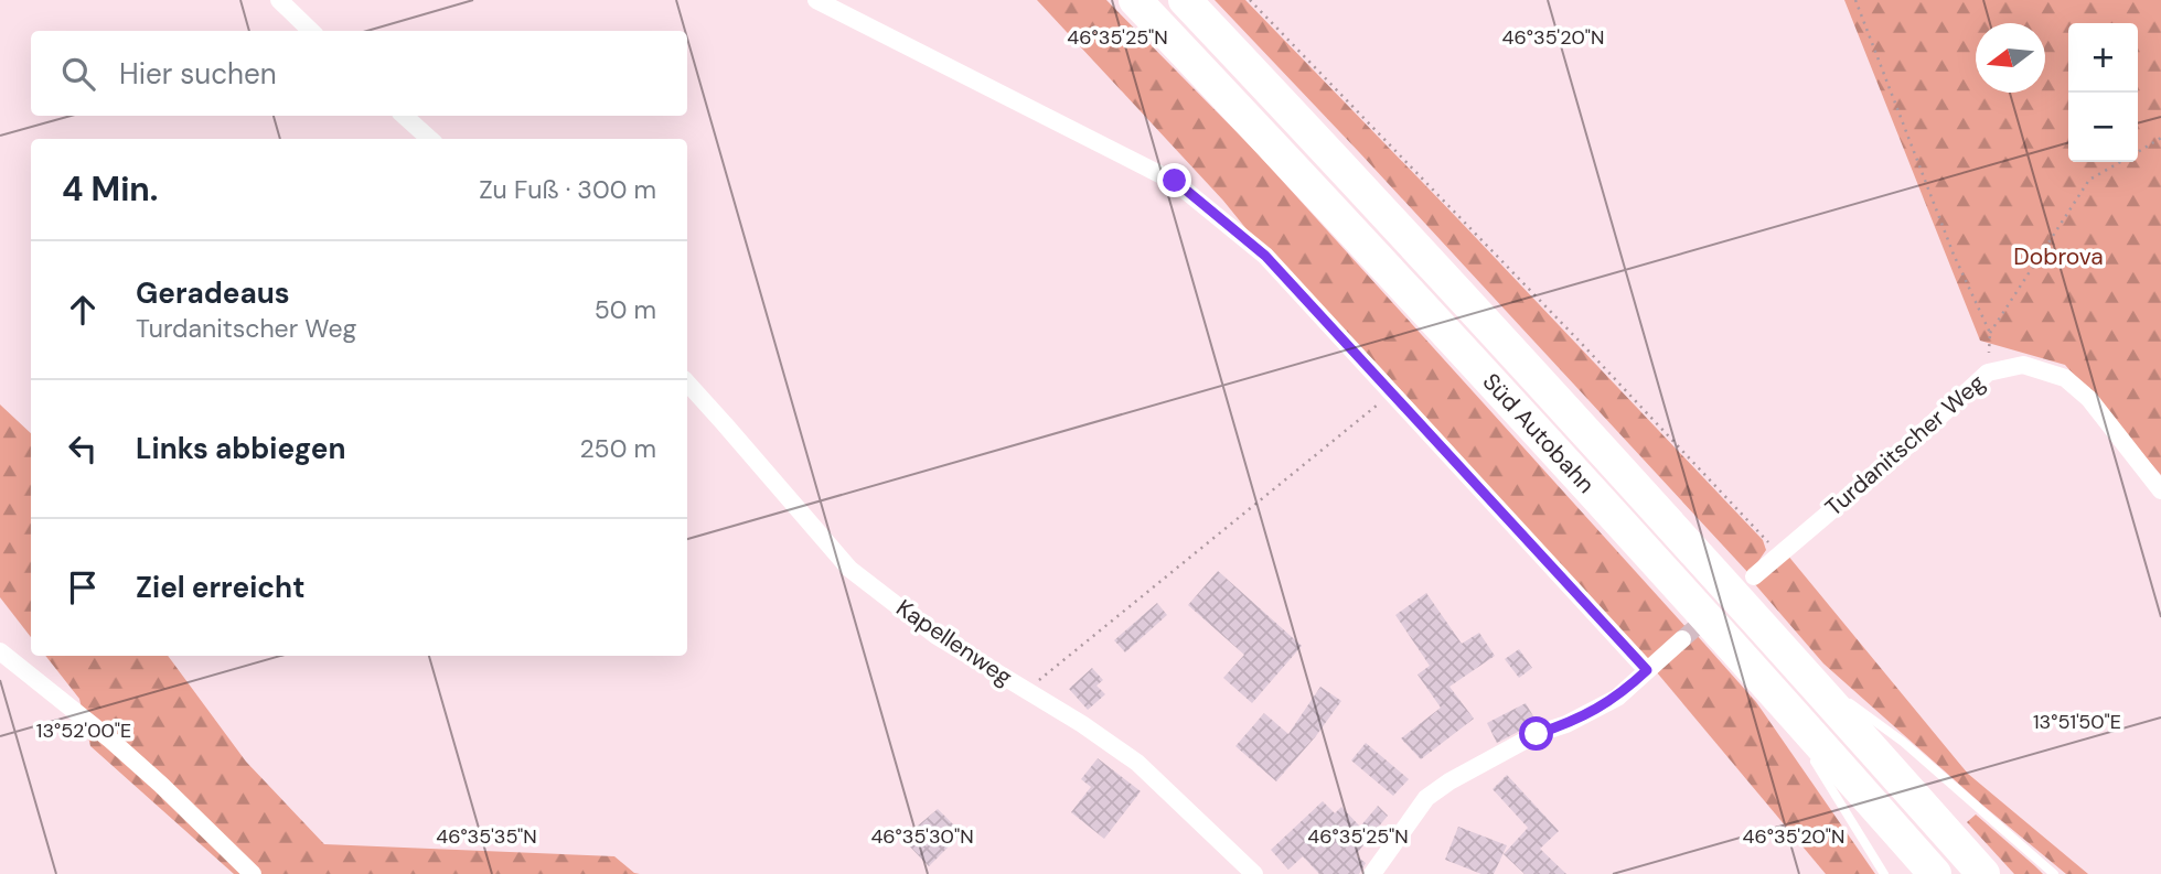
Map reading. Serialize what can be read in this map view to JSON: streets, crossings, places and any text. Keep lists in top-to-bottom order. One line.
{"streets":{"highway":["Süd Autobahn"],"street":["Turdanitscher Weg","Kapellenweg"]},"parks":["Dobrova"],"north":"left","page":{"map_buttons":["+","−"],"search":"Hier suchen","heading":["4 Min.","Zu Fuß · 300 m"],"list":[["Geradeaus","Turdanitscher Weg","50 m"],["Links abbiegen","250 m"],"Ziel erreicht"]},"coordinates":["46°35'25\"N","46°35'20\"N","13°51'50\"E","13°52'00\"E","46°35'35\"N","46°35'30\"N"]}
